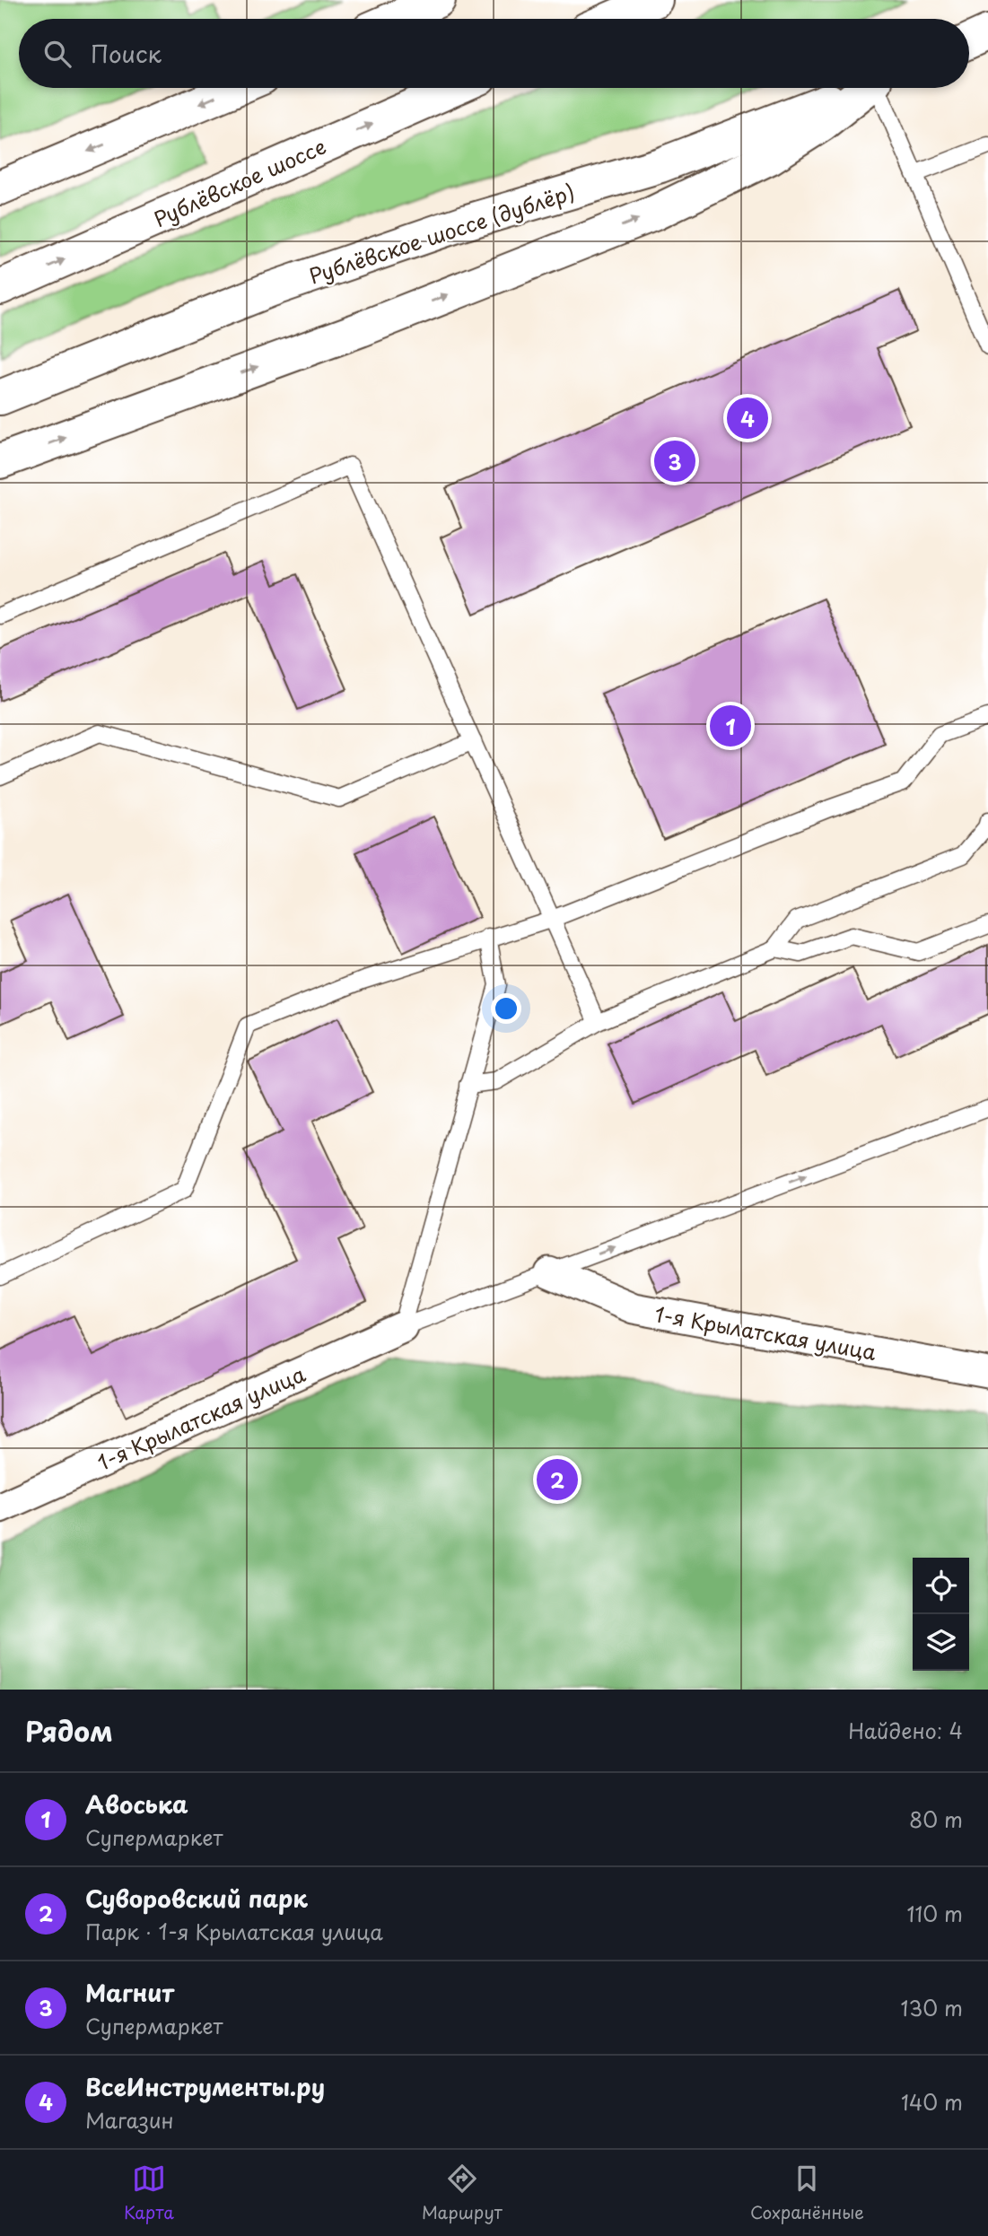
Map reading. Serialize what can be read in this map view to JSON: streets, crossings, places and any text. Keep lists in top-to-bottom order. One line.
{"streets":{"main road":["Рублёвское шоссе","Рублёвское шоссе (дублёр)"],"street":["1-я Крылатская улица"]},"page":{"search":"Поиск","pins":["4","3","1","2"],"heading":["Рядом","Найдено: 4"],"list":[{"mark":"1","name":"Авоська","note":"Супермаркет","value":"80 m"},{"mark":"2","name":"Суворовский парк","note":"Парк · 1-я Крылатская улица","value":"110 m"},{"mark":"3","name":"Магнит","note":"Супермаркет","value":"130 m"},{"mark":"4","name":"ВсеИнструменты.ру","note":"Магазин","value":"140 m"}],"nav":["Карта","Маршрут","Сохранённые"]}}
